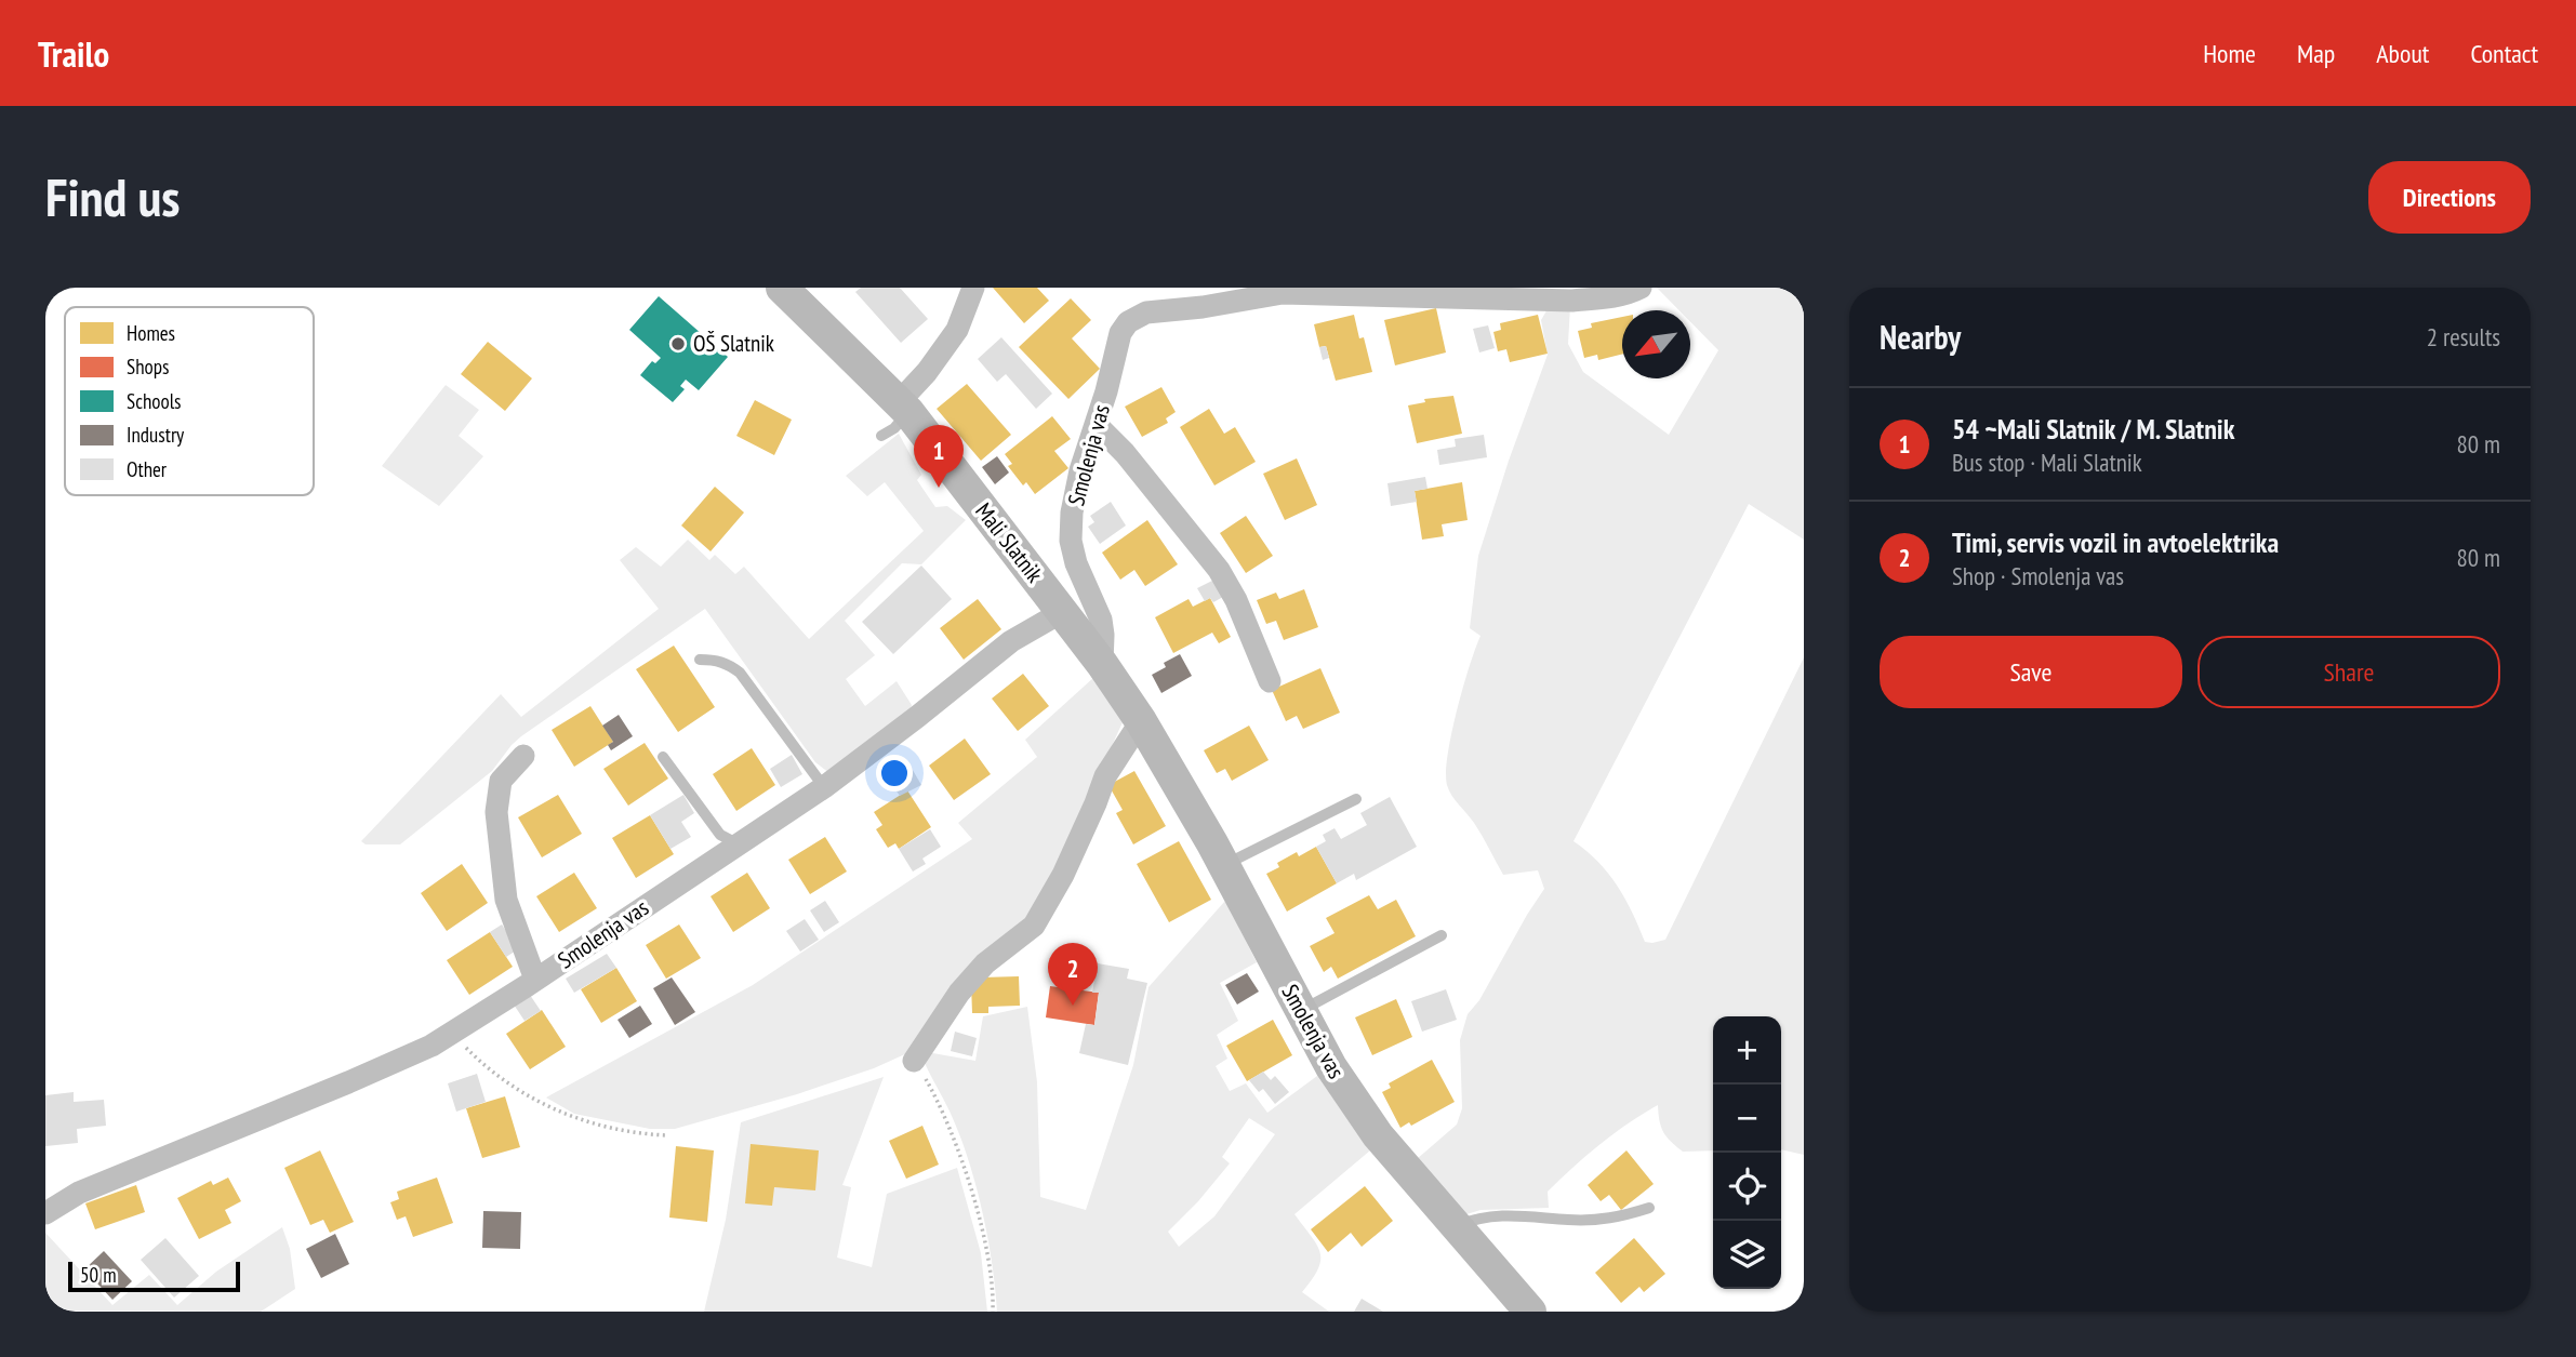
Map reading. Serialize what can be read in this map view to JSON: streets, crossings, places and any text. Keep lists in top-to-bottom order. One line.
{"streets":{"main road":["Smolenja vas","Mali Slatnik"]},"crossings":[["Smolenja vas","Mali Slatnik"]],"places":["OŠ Slatnik"],"legend":["Homes","Shops","Schools","Industry","Other"],"scale_bar":"50 m","north":"bottom left","page":{"header":"Trailo","nav":["Home","Map","About","Contact"],"buttons":["Directions",["Save","Share"]],"title":"Find us","heading":["Nearby","2 results"],"list":[{"mark":"1","name":"54 ~Mali Slatnik / M. Slatnik","note":"Bus stop · Mali Slatnik","value":"80 m"},{"mark":"2","name":"Timi, servis vozil in avtoelektrika","note":"Shop · Smolenja vas","value":"80 m"}],"pins":["1","2"],"map_buttons":["+","−"],"scale":"50 m"}}
